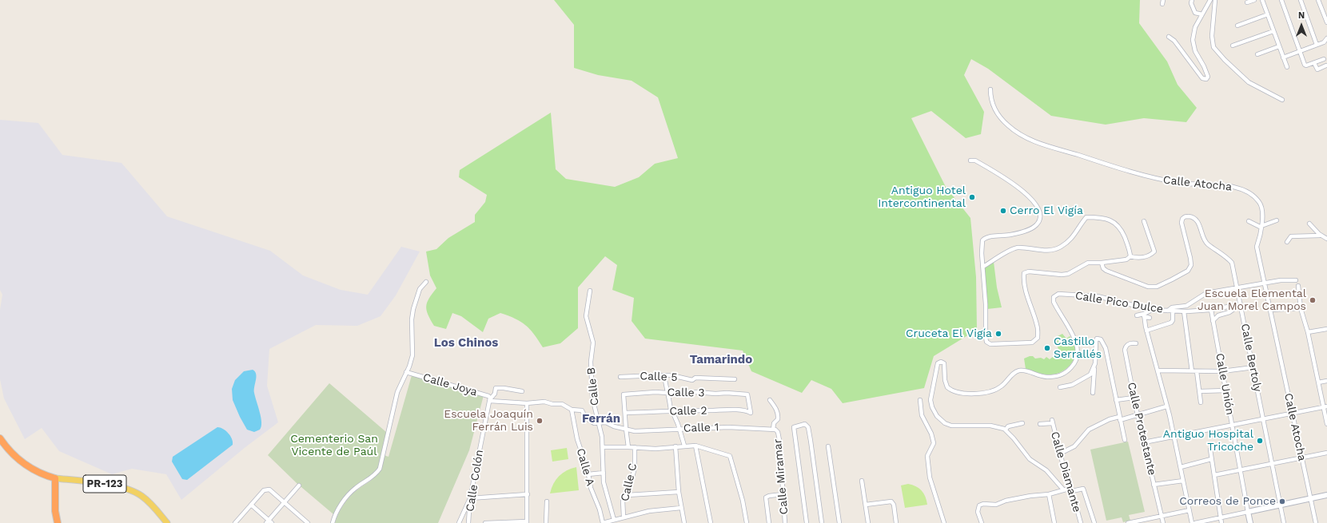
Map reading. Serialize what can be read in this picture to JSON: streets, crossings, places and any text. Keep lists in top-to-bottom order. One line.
{"streets":{"highway":["PR-123"],"street":["Calle Atocha","Calle Pico Dulce","Calle Bertoly","Calle 5","Calle Unión","Calle Joya","Calle B","Calle 3","Calle 2","Calle 1","Calle Protestante","Calle A","Calle Diamante","Calle Miramar","Calle Colón","Calle C"]},"crossings":[["Calle Pico Dulce","Calle Bertoly"],["Calle Pico Dulce","Calle Unión"],["Calle Joya","Calle Colón"],["Calle B","Calle 1"],["Calle 3","Calle 2"],["Calle 3","Calle C"],["Calle 2","Calle C"],["Calle 1","Calle A"],["Calle 1","Calle Miramar"],["Calle 1","Calle C"]],"districts":["Los Chinos","Tamarindo","Ferrán"],"parks":["Cementerio San Vicente de Paúl"],"places":["Antiguo Hotel Intercontinental","Cerro El Vigía","Escuela Elemental Juan Morel Campos","Cruceta El Vigía","Castillo Serrallés","Escuela Joaquín Ferrán Luis","Antiguo Hospital Tricoche","Correos de Ponce"],"north":"top"}
